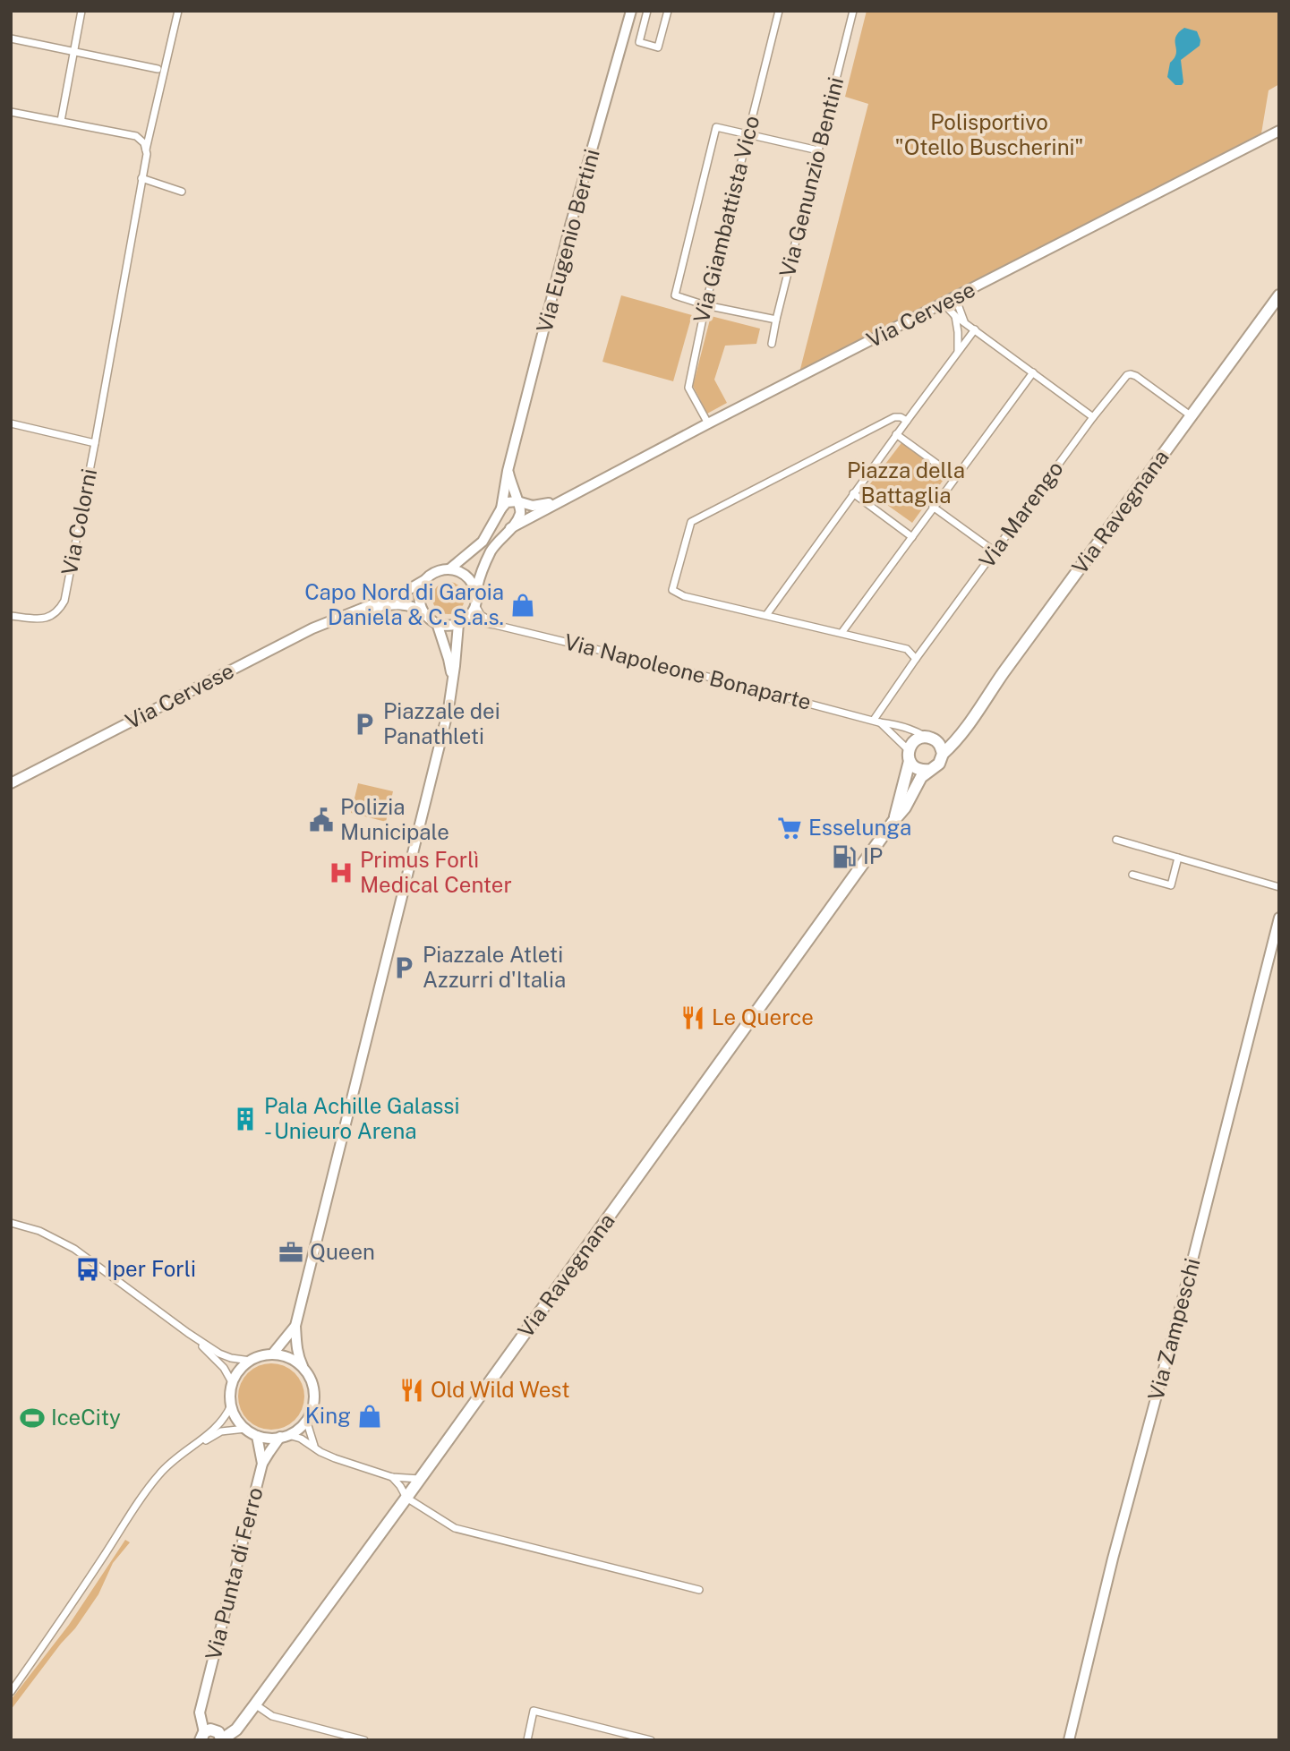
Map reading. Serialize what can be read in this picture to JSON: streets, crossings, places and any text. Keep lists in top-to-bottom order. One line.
{"streets":{"main road":["Via Ravegnana"],"street":["Via Genunzio Bentini","Via Giambattista Vico","Via Eugenio Bertini","Via Cervese","Via Marengo","Via Colorni","Via Napoleone Bonaparte","Via Zampeschi","Via Punta di Ferro"]},"crossings":[["Via Giambattista Vico","Via Cervese"],["Via Eugenio Bertini","Via Cervese"],["Via Cervese","Via Napoleone Bonaparte"],["Via Ravegnana","Via Marengo"],["Via Ravegnana","Via Napoleone Bonaparte"],["Via Ravegnana","Via Punta di Ferro"],["Via Marengo","Via Napoleone Bonaparte"]],"parks":["Polisportivo \"Otello Buscherini\"","Piazza della Battaglia"],"places":{"shop":["Capo Nord di Garoia Daniela & C. S.a.s.","King"],"parking":["Piazzale dei Panathleti","Piazzale Atleti Azzurri d'Italia"],"public building":["Polizia Municipale"],"supermarket":["Esselunga"],"fuel station":["IP"],"hospital":["Primus Forlì Medical Center"],"restaurant":["Le Querce","Old Wild West"],"building":["Pala Achille Galassi - Unieuro Arena"],"office":["Queen"],"bus stop":["Iper Forli"],"sports":["IceCity"]}}
